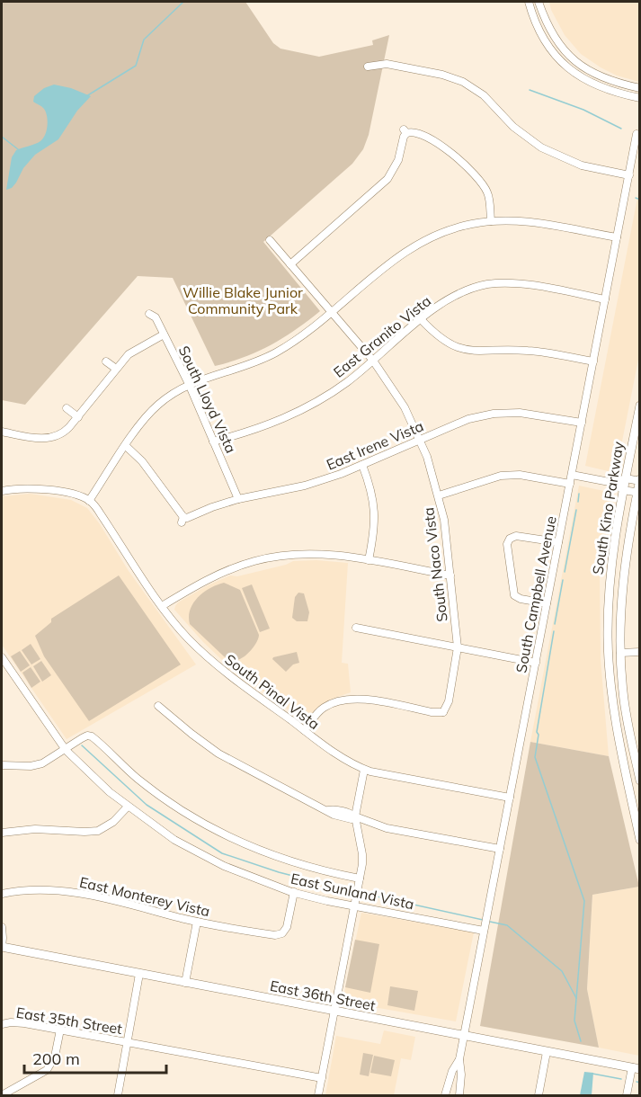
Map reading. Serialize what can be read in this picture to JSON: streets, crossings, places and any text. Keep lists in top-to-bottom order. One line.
{"streets":{"main road":["South Kino Parkway","East 36th Street"],"street":["East Granito Vista","South Lloyd Vista","East Irene Vista","South Naco Vista","South Campbell Avenue","South Pinal Vista","East Sunland Vista","East Monterey Vista","East 35th Street"]},"crossings":[["East Granito Vista","South Lloyd Vista"],["East Granito Vista","South Naco Vista"],["East Granito Vista","South Campbell Avenue"],["South Lloyd Vista","East Irene Vista"],["East Irene Vista","South Naco Vista"],["East Irene Vista","South Campbell Avenue"],["South Naco Vista","South Pinal Vista"],["South Campbell Avenue","South Pinal Vista"],["South Campbell Avenue","East Sunland Vista"],["South Campbell Avenue","East 36th Street"],["East Sunland Vista","East Monterey Vista"]],"parks":["Willie Blake Junior Community Park"],"scale_bar":"200 m"}
